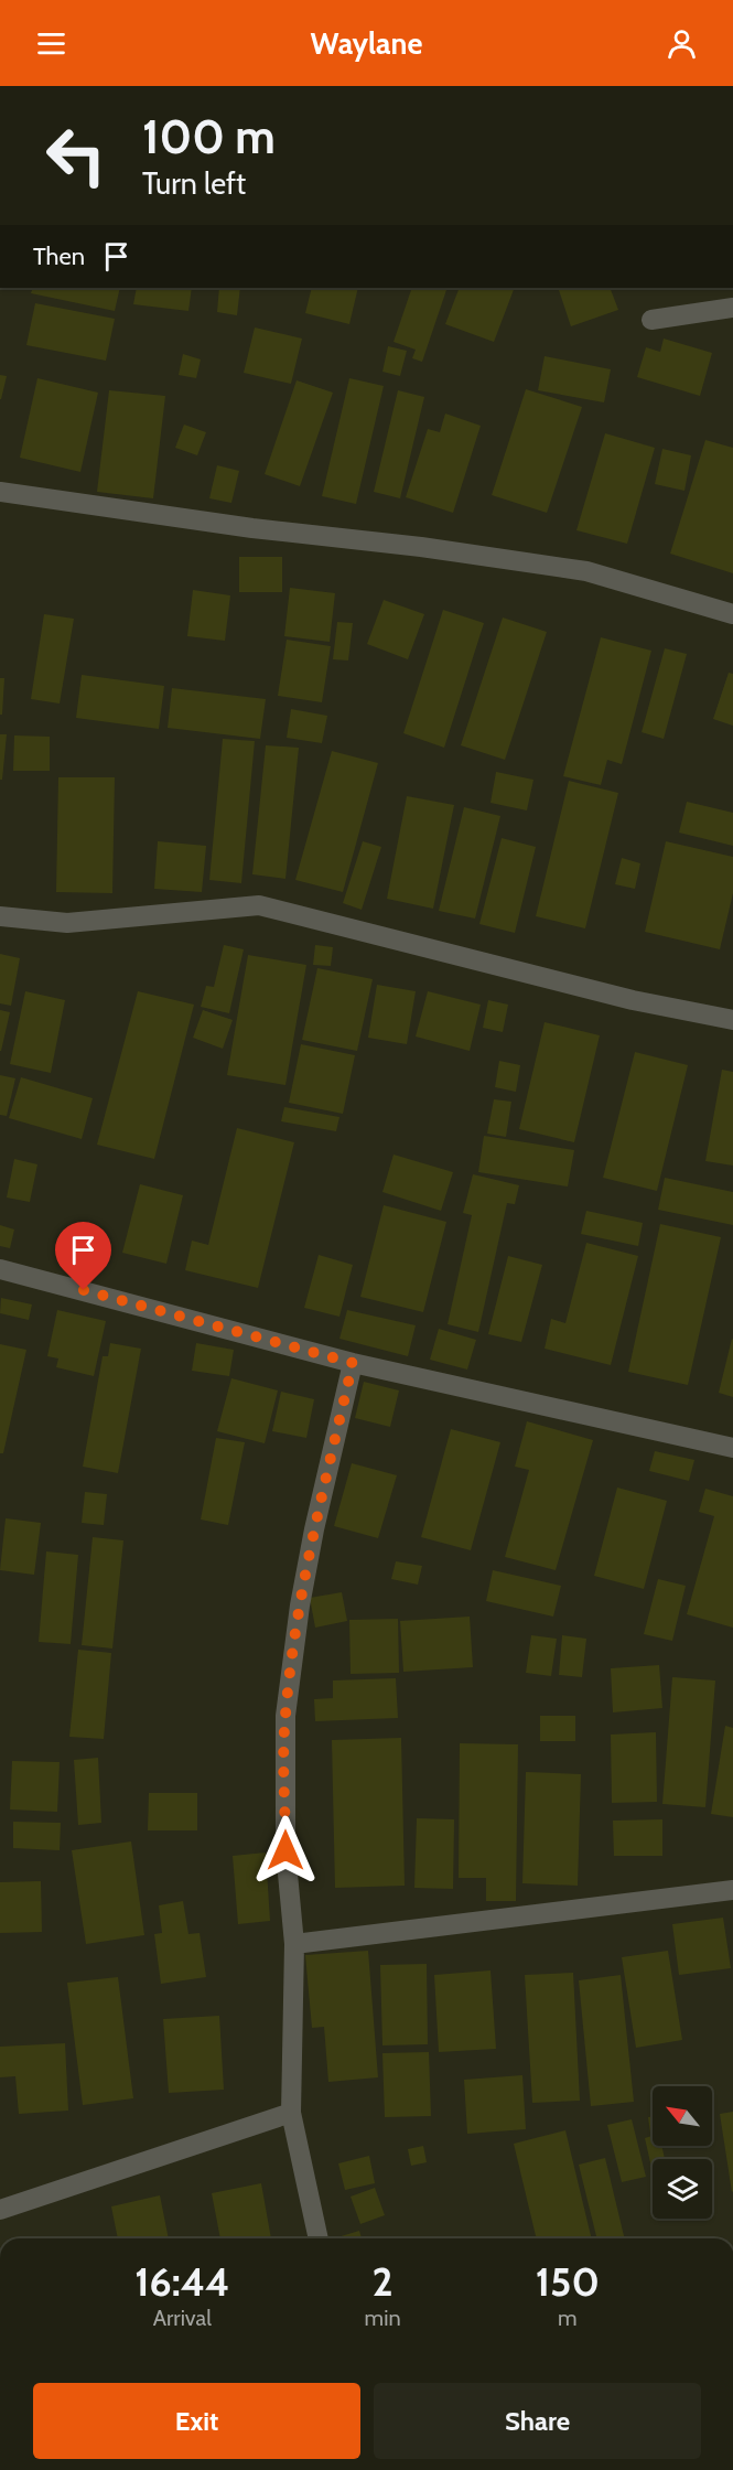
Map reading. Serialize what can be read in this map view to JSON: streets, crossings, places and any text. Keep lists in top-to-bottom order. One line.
{"north":"top left","page":{"header":"Waylane","turn":["100 m","Turn left"],"then":"Then","eta":["16:44","Arrival","2","min","150","m"],"buttons":["Exit","Share"]}}
